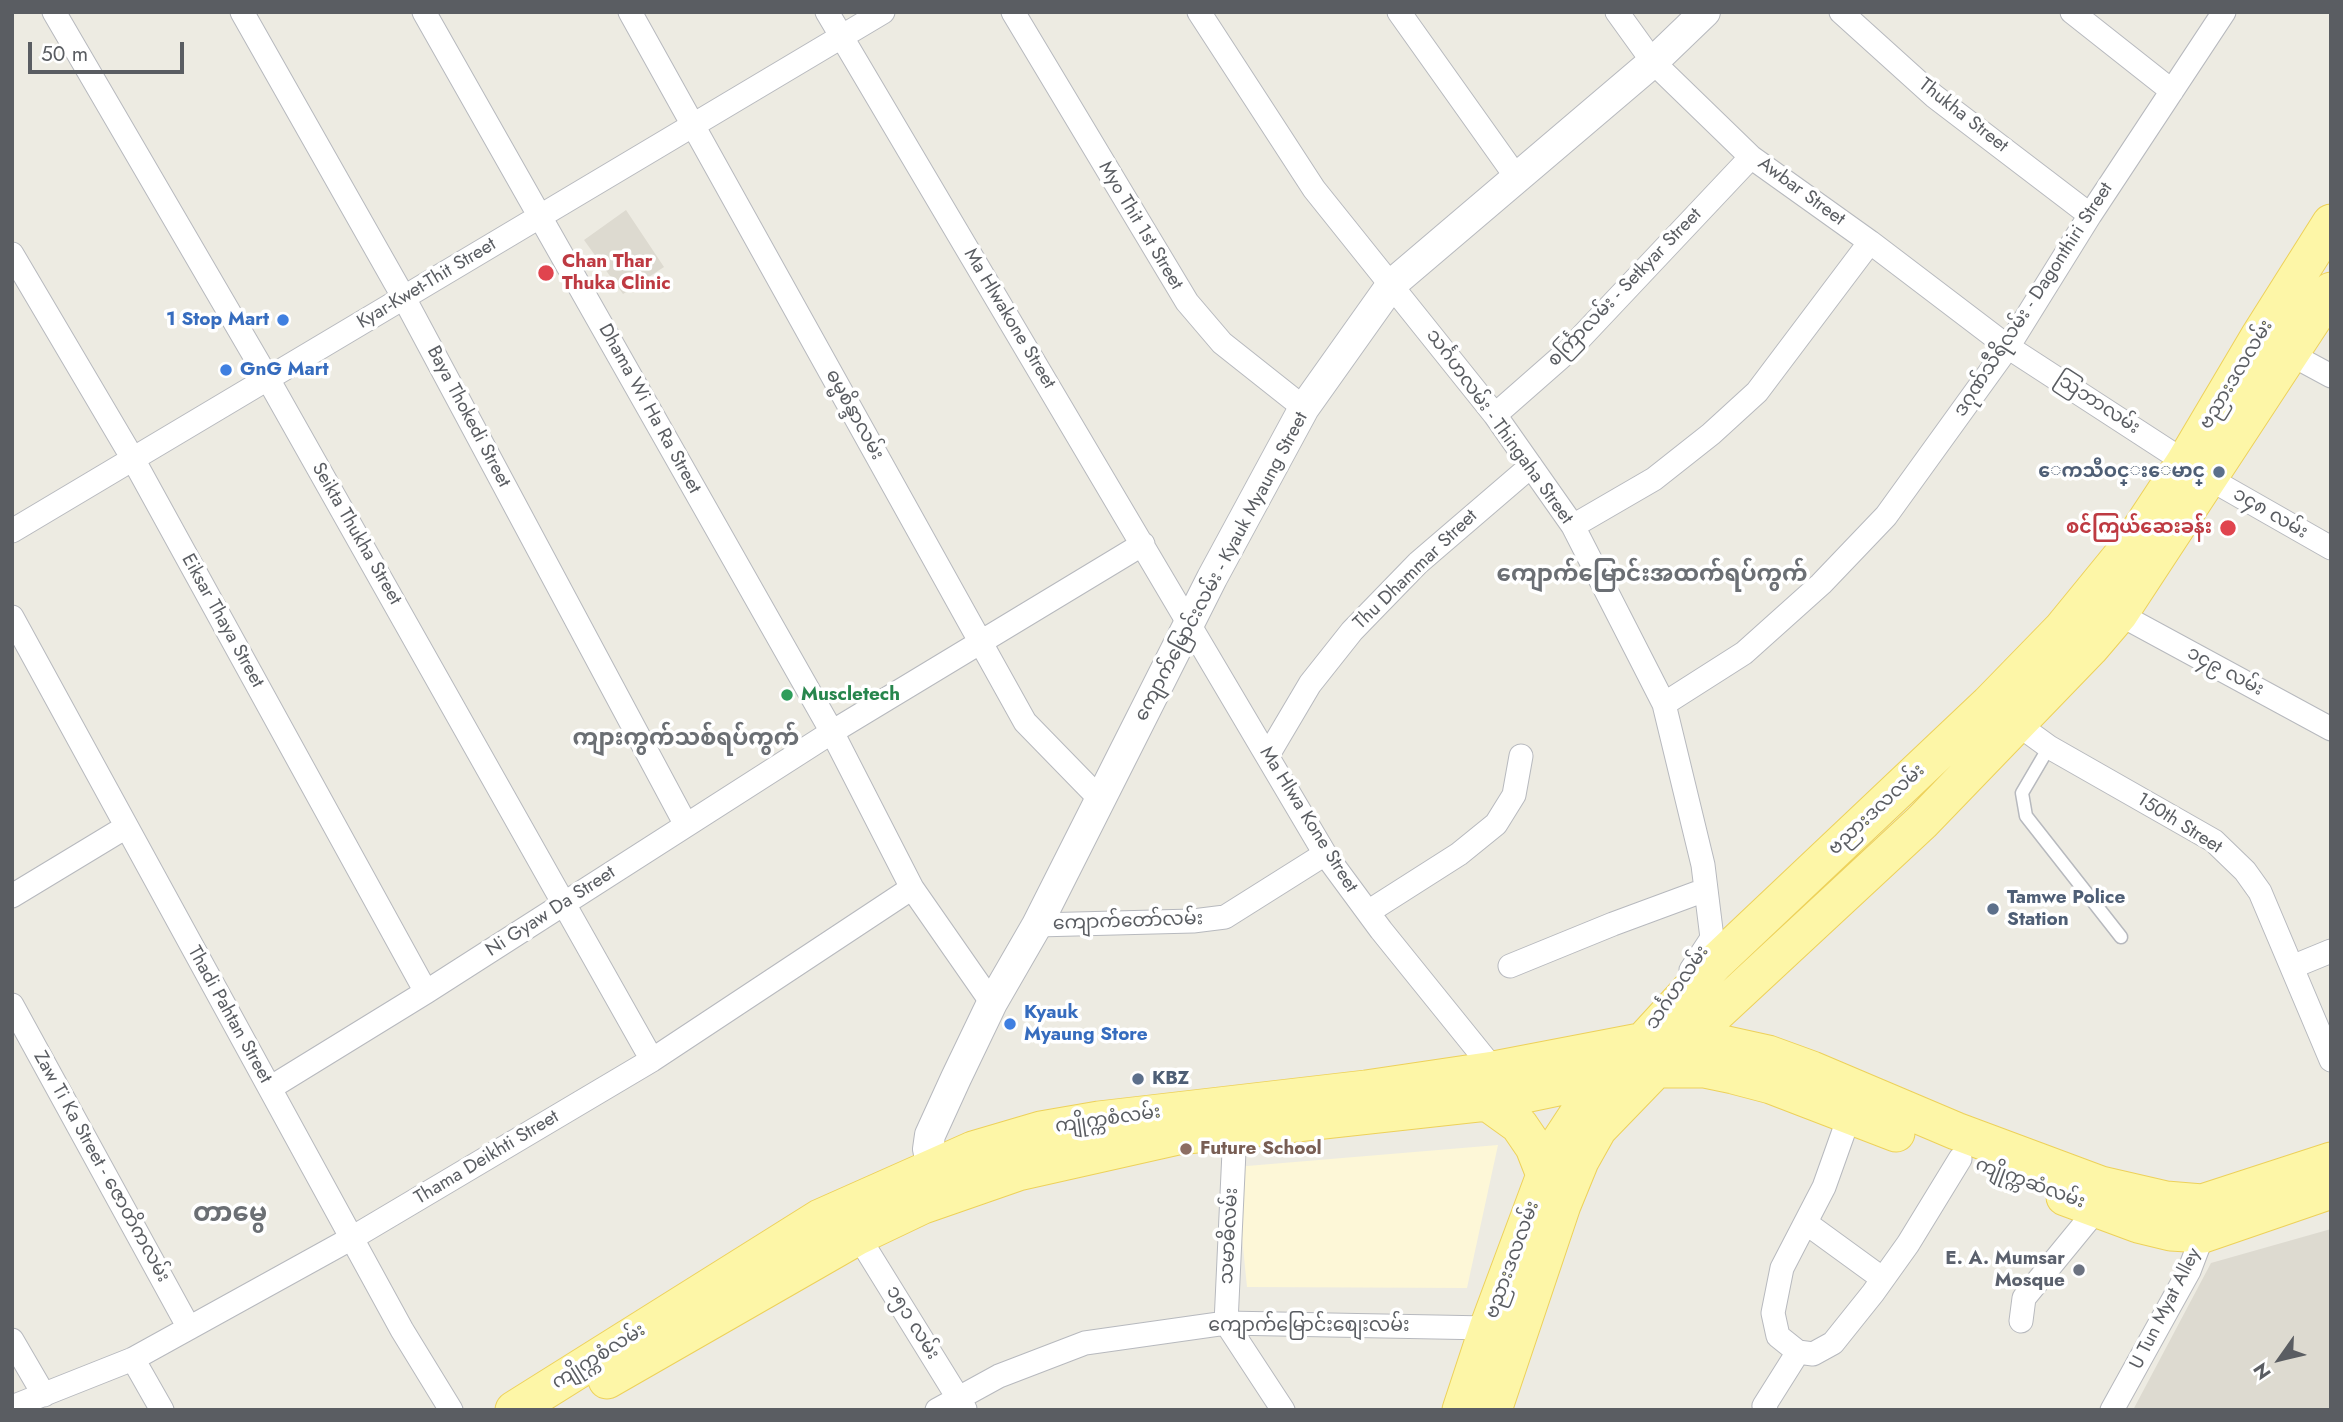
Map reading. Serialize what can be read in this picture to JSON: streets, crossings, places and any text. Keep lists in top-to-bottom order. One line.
{"streets":{"main road":["ဗညားဒလလမ်း","ကျိုက္ကစံလမ်း","ကျိုက္ကဆံလမ်း"],"street":["Thukha Street","Awbar Street","Myo Thit 1st Street","Kyar-Kwet-Thit Street","စင်္ကြာလမ်း - Setkyar Street","ဒဂုဏ်သီရိလမ်း - Dagonthiri Street","Ma Hlwakone Street","ဩဘာလမ်း","Dhama Wi Ha Ra Street","ဓမ္မစိန္ဒာလမ်း","Baya Thokedi Street","သင်္ဂဟလမ်း - Thingaha Street","၁၄၈ လမ်း","Seikta Thukha Street","ကျောက်မြောင်းလမ်း - Kyauk Myaung Street","Thu Dhammar Street","Eiksar Thaya Street","၁၄၉ လမ်း","Ma Hlwa Kone Street","150th Street","Ni Gyaw Da Street","ကျောက်တော်လမ်း","သင်္ဂဟလမ်း","Thadi Pahtan Street","Thama Deikhti Street","Zaw Ti Ka Street - ဇောတိကလမ်း","သမာဓိလမ်း","U Tun Myat Alley","၁၅၁ လမ်း","ကျောက်မြောင်းစျေးလမ်း"]},"crossings":[["Thukha Street","ဒဂုဏ်သီရိလမ်း - Dagonthiri Street"],["Awbar Street","စင်္ကြာလမ်း - Setkyar Street"],["Awbar Street","ဒဂုဏ်သီရိလမ်း - Dagonthiri Street"],["Awbar Street","ဩဘာလမ်း"],["Awbar Street","ကျောက်မြောင်းလမ်း - Kyauk Myaung Street"],["Myo Thit 1st Street","ကျောက်မြောင်းလမ်း - Kyauk Myaung Street"],["Kyar-Kwet-Thit Street","Ma Hlwakone Street"],["Kyar-Kwet-Thit Street","Dhama Wi Ha Ra Street"],["Kyar-Kwet-Thit Street","ဓမ္မစိန္ဒာလမ်း"],["Kyar-Kwet-Thit Street","Baya Thokedi Street"],["Kyar-Kwet-Thit Street","Seikta Thukha Street"],["Kyar-Kwet-Thit Street","Eiksar Thaya Street"],["စင်္ကြာလမ်း - Setkyar Street","သင်္ဂဟလမ်း - Thingaha Street"],["ဒဂုဏ်သီရိလမ်း - Dagonthiri Street","ဩဘာလမ်း"],["ဒဂုဏ်သီရိလမ်း - Dagonthiri Street","သင်္ဂဟလမ်း - Thingaha Street"],["Ma Hlwakone Street","ကျောက်မြောင်းလမ်း - Kyauk Myaung Street"],["Ma Hlwakone Street","Ma Hlwa Kone Street"],["Ma Hlwakone Street","Ni Gyaw Da Street"],["ဗညားဒလလမ်း","ဩဘာလမ်း"],["ဗညားဒလလမ်း","၁၄၈ လမ်း"],["ဗညားဒလလမ်း","၁၄၉ လမ်း"],["ဗညားဒလလမ်း","150th Street"],["ဗညားဒလလမ်း","သင်္ဂဟလမ်း"],["ဗညားဒလလမ်း","ကျိုက္ကစံလမ်း"],["ဗညားဒလလမ်း","ကျောက်မြောင်းစျေးလမ်း"],["ဩဘာလမ်း","၁၄၈ လမ်း"],["Dhama Wi Ha Ra Street","ကျောက်မြောင်းလမ်း - Kyauk Myaung Street"],["Dhama Wi Ha Ra Street","Ni Gyaw Da Street"],["Dhama Wi Ha Ra Street","Thama Deikhti Street"],["ဓမ္မစိန္ဒာလမ်း","ကျောက်မြောင်းလမ်း - Kyauk Myaung Street"],["ဓမ္မစိန္ဒာလမ်း","Ni Gyaw Da Street"],["Baya Thokedi Street","Ni Gyaw Da Street"],["သင်္ဂဟလမ်း - Thingaha Street","ကျောက်မြောင်းလမ်း - Kyauk Myaung Street"],["သင်္ဂဟလမ်း - Thingaha Street","Thu Dhammar Street"],["သင်္ဂဟလမ်း - Thingaha Street","သင်္ဂဟလမ်း"],["Seikta Thukha Street","Ni Gyaw Da Street"],["Seikta Thukha Street","Thama Deikhti Street"],["ကျောက်မြောင်းလမ်း - Kyauk Myaung Street","Ma Hlwa Kone Street"],["ကျောက်မြောင်းလမ်း - Kyauk Myaung Street","ကျောက်တော်လမ်း"],["ကျောက်မြောင်းလမ်း - Kyauk Myaung Street","ကျိုက္ကစံလမ်း"],["Thu Dhammar Street","Ma Hlwa Kone Street"],["Eiksar Thaya Street","Ni Gyaw Da Street"],["Ma Hlwa Kone Street","ကျောက်တော်လမ်း"],["Ma Hlwa Kone Street","ကျိုက္ကစံလမ်း"],["Ni Gyaw Da Street","Thadi Pahtan Street"],["သင်္ဂဟလမ်း","ကျိုက္ကစံလမ်း"],["Thadi Pahtan Street","Thama Deikhti Street"],["ကျိုက္ကစံလမ်း","ကျိုက္ကဆံလမ်း"],["ကျိုက္ကစံလမ်း","သမာဓိလမ်း"],["ကျိုက္ကစံလမ်း","၁၅၁ လမ်း"],["Thama Deikhti Street","Zaw Ti Ka Street - ဇောတိကလမ်း"],["ကျိုက္ကဆံလမ်း","U Tun Myat Alley"],["သမာဓိလမ်း","ကျောက်မြောင်းစျေးလမ်း"],["၁၅၁ လမ်း","ကျောက်မြောင်းစျေးလမ်း"]],"districts":["ကျောက်မြောင်းအထက်ရပ်ကွက်","ကျားကွက်သစ်ရပ်ကွက်","တာမွေ"],"places":["Chan Thar Thuka Clinic","1 Stop Mart","GnG Mart","ေကသီဝင္းေမာင္","စင်ကြယ်ဆေးခန်း","Muscletech","Tamwe Police Station","Kyauk Myaung Store","KBZ","Future School","E. A. Mumsar Mosque"],"scale_bar":"50 m","north":"bottom left"}
